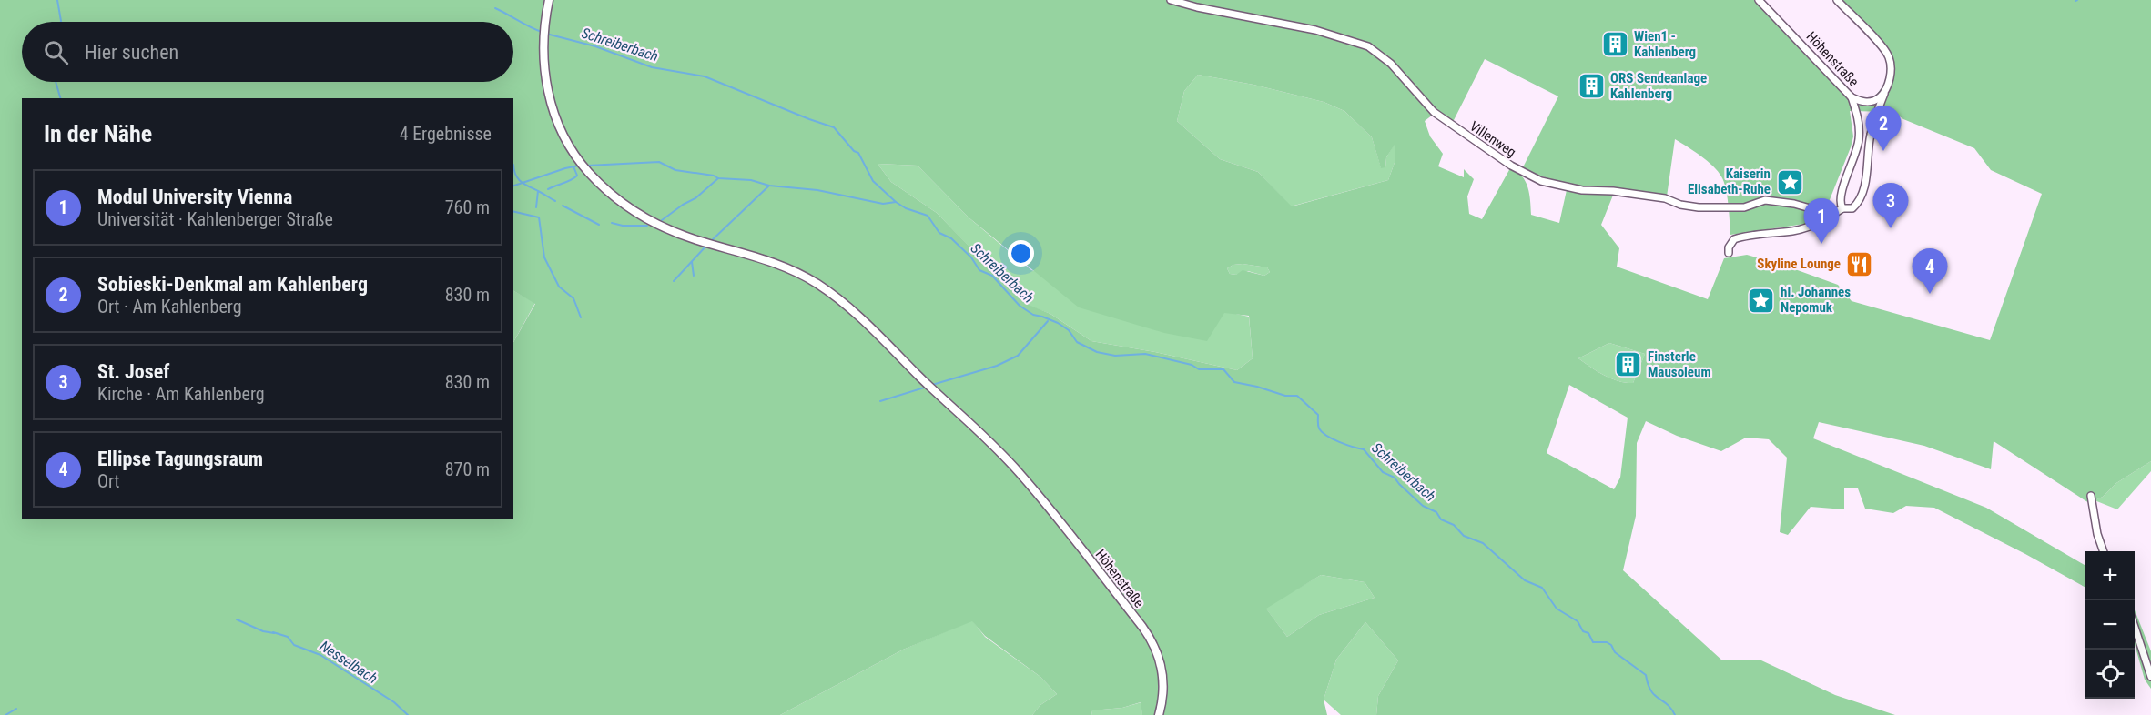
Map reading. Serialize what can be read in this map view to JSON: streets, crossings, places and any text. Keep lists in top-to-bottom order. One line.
{"streets":{"street":["Höhenstraße","Villenweg"]},"water":["Schreiberbach","Nesselbach"],"places":{"building":["Wien1 - Kahlenberg","ORS Sendeanlage Kahlenberg","Finsterle Mausoleum"],"place":["Kaiserin Elisabeth-Ruhe","hl. Johannes Nepomuk"],"restaurant":["Skyline Lounge"]},"page":{"search":"Hier suchen","heading":["In der Nähe","4 Ergebnisse"],"pins":["2","3","1","4"],"list":[{"mark":"1","name":"Modul University Vienna","note":"Universität · Kahlenberger Straße","value":"760 m"},{"mark":"2","name":"Sobieski-Denkmal am Kahlenberg","note":"Ort · Am Kahlenberg","value":"830 m"},{"mark":"3","name":"St. Josef","note":"Kirche · Am Kahlenberg","value":"830 m"},{"mark":"4","name":"Ellipse Tagungsraum","note":"Ort","value":"870 m"}],"map_buttons":["+","−"]}}
